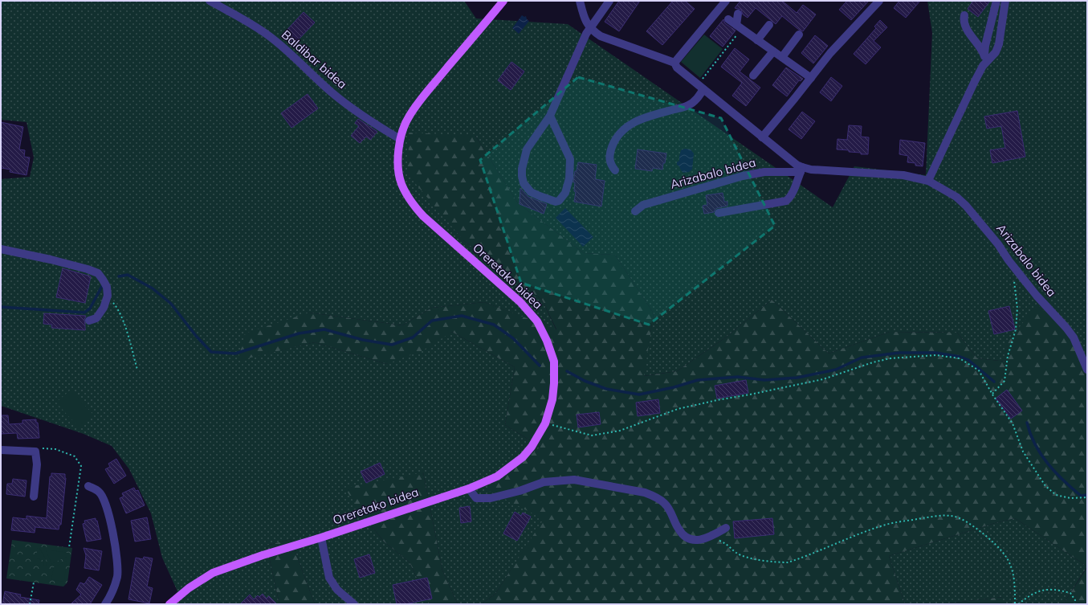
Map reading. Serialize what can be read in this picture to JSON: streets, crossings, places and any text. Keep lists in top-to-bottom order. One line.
{"streets":{"main road":["Oreretako bidea"],"street":["Baldibar bidea","Arizabalo bidea"]},"crossings":[["Baldibar bidea","Oreretako bidea"]]}
